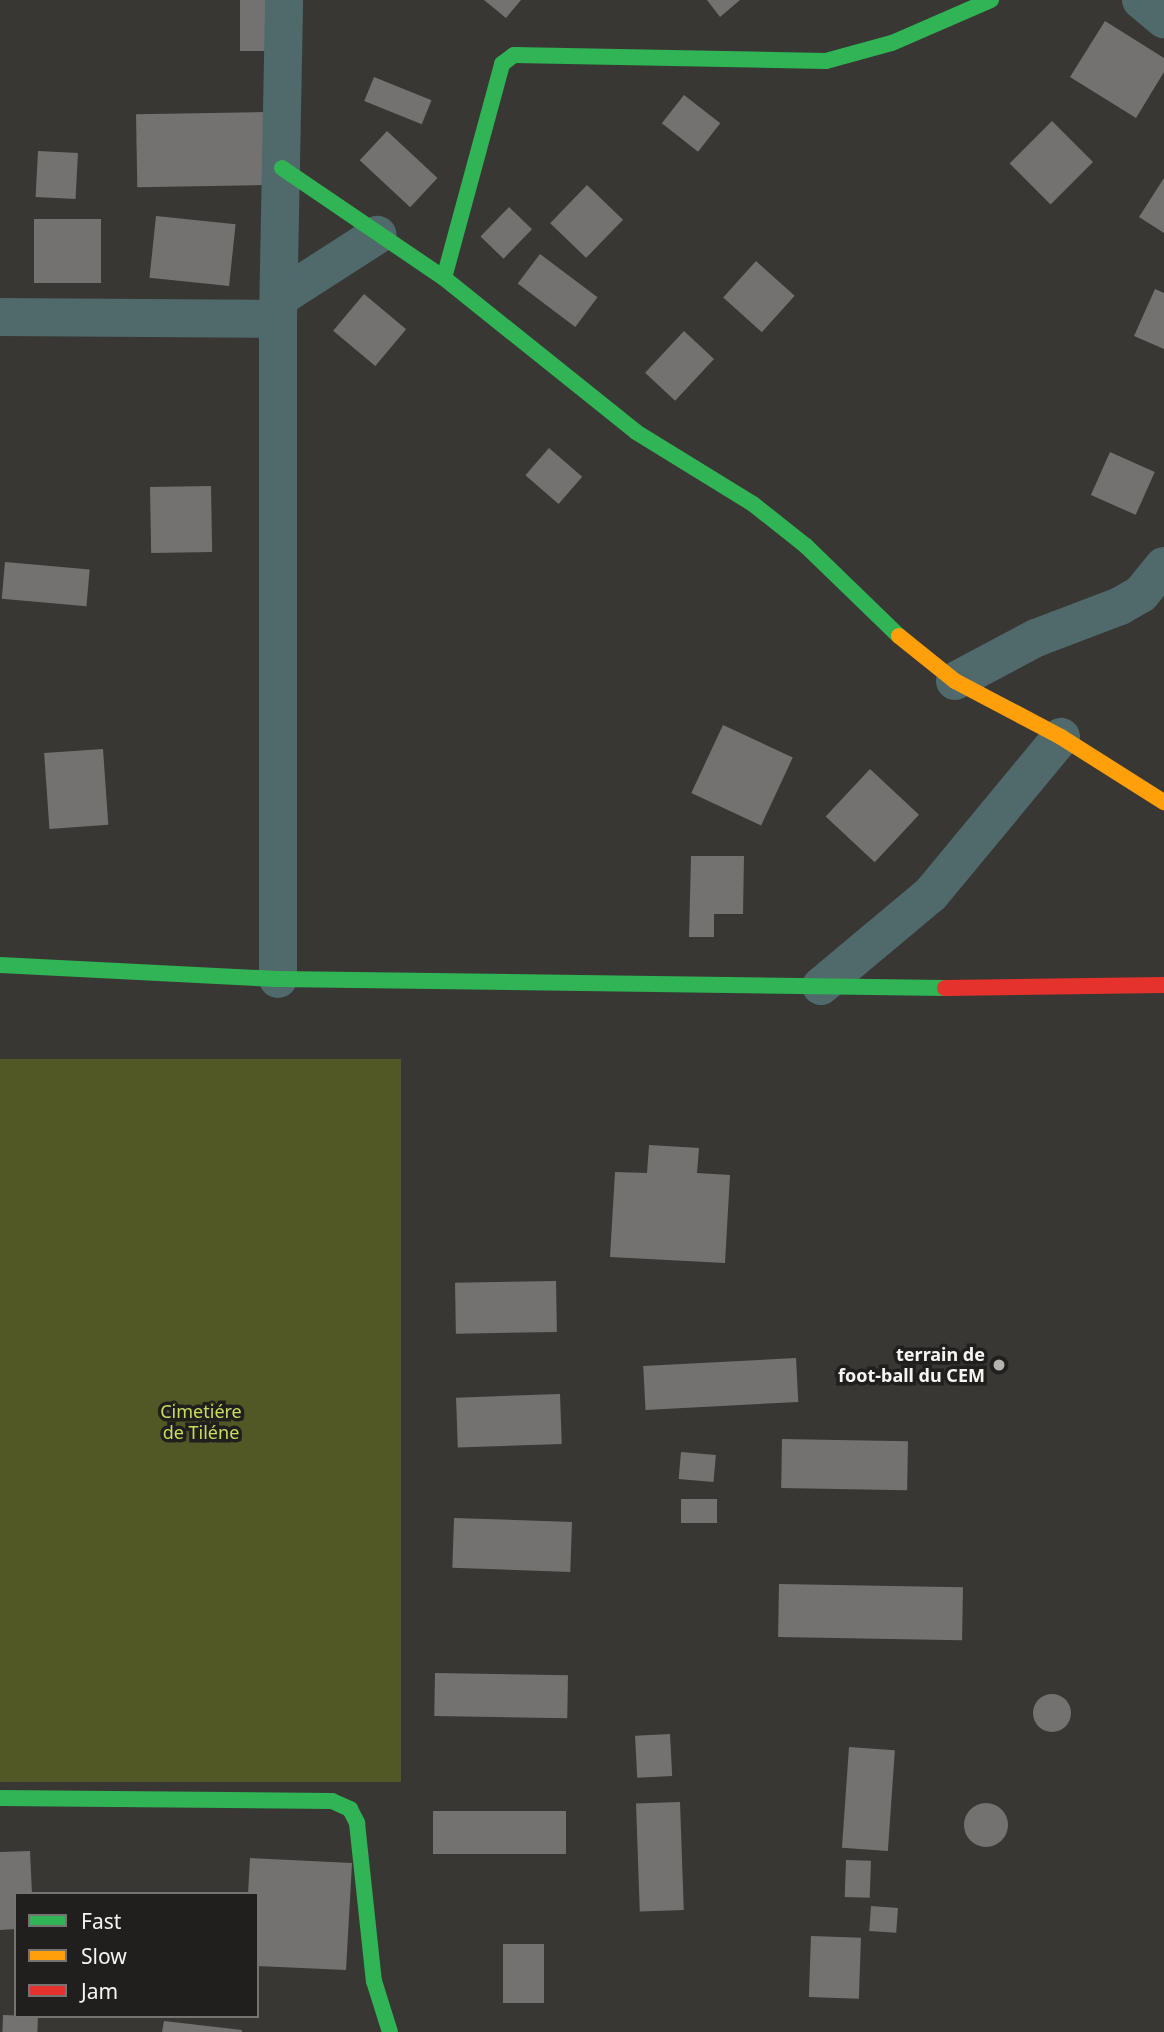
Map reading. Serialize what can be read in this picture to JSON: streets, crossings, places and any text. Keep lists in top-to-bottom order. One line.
{"parks":["Cimetiére de Tiléne"],"places":["terrain de foot-ball du CEM"],"legend":["Fast","Slow","Jam"]}
